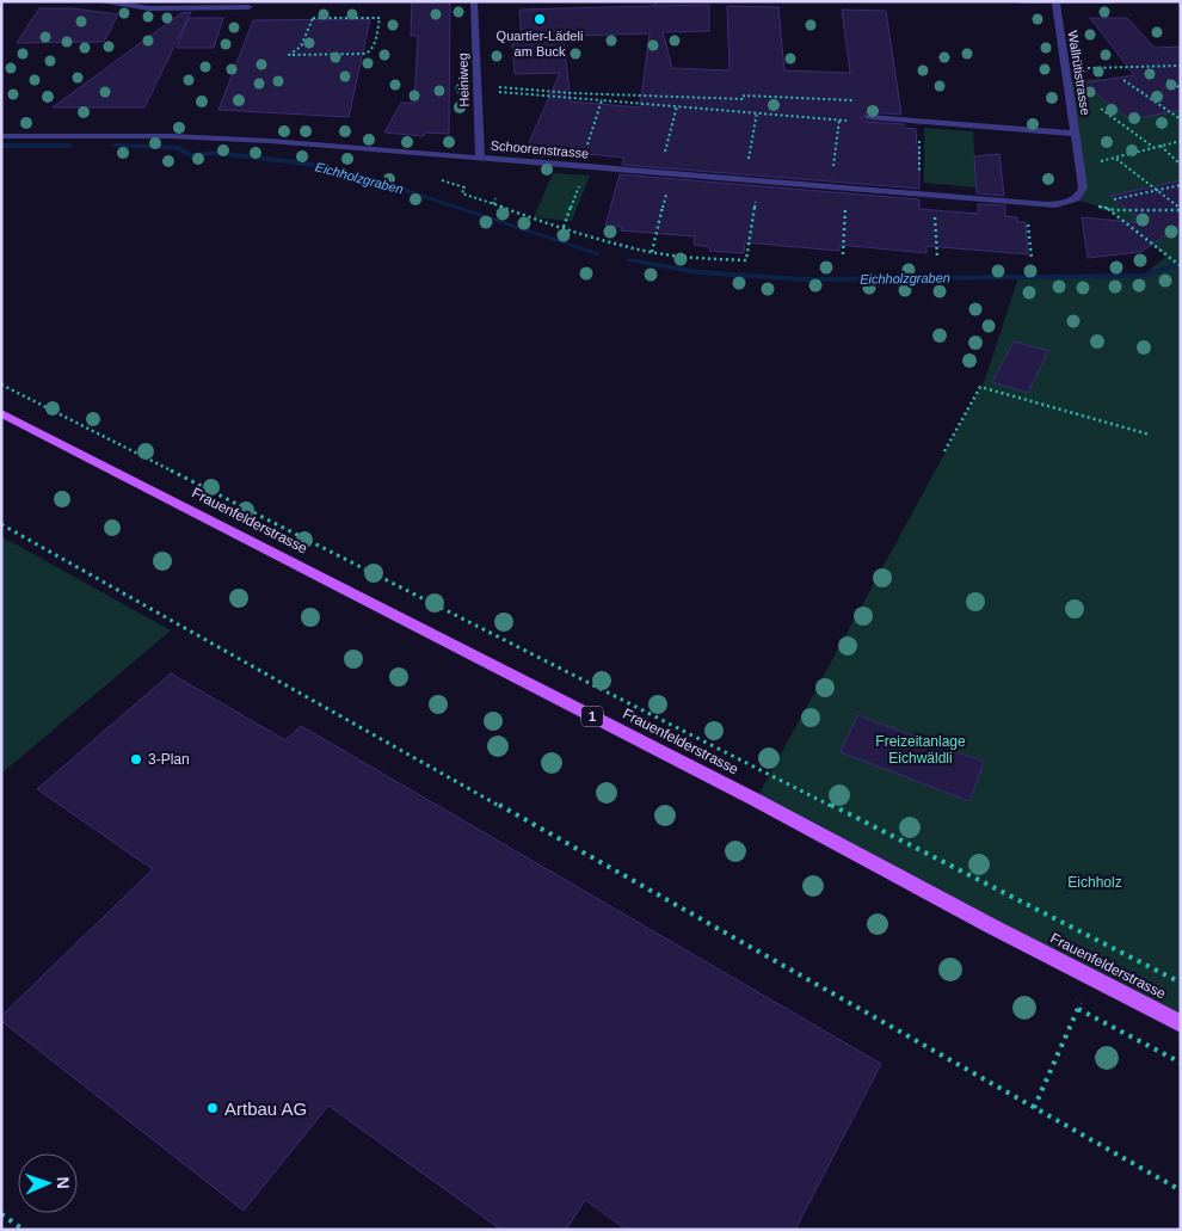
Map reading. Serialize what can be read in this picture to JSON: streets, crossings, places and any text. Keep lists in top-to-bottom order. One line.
{"streets":{"main road":["Frauenfelderstrasse","1"],"street":["Wallrütistrasse","Heiniweg","Schoorenstrasse"]},"crossings":[["Wallrütistrasse","Schoorenstrasse"],["Heiniweg","Schoorenstrasse"]],"water":["Eichholzgraben"],"parks":["Freizeitanlage Eichwäldli","Eichholz"],"places":["Quartier-Lädeli am Buck","3-Plan","Artbau AG"],"north":"right"}
